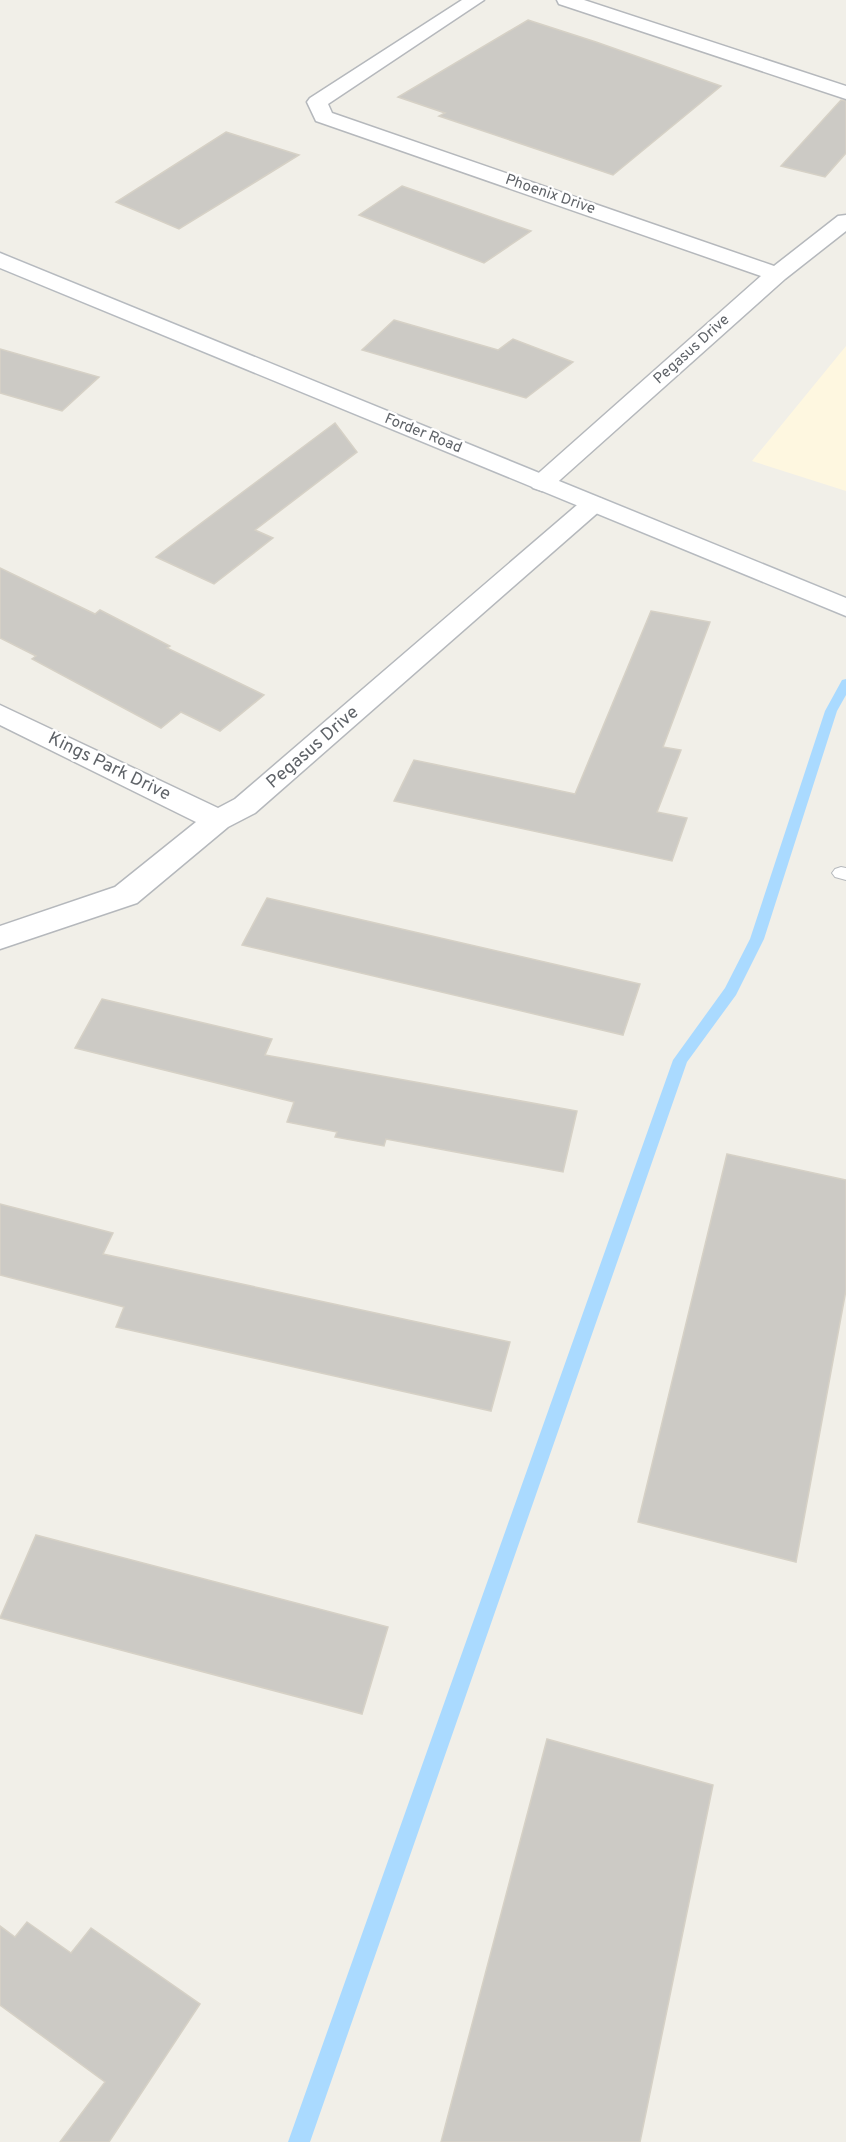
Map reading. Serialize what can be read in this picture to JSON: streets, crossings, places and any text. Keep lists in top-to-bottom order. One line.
{"streets":{"street":["Phoenix Drive","Pegasus Drive","Forder Road","Kings Park Drive"]},"crossings":[["Phoenix Drive","Pegasus Drive"],["Pegasus Drive","Forder Road"],["Pegasus Drive","Kings Park Drive"]]}
